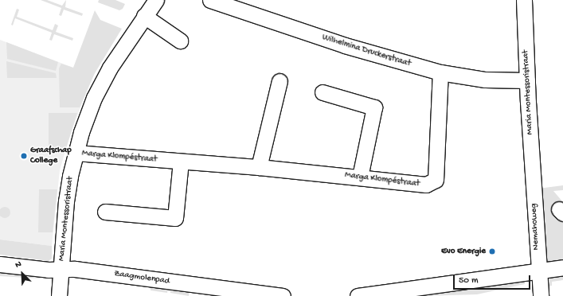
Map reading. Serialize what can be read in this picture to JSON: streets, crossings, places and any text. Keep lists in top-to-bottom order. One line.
{"streets":{"street":["Wilhelmina Druckerstraat","Maria Montessoristraat","Marga Klompéstraat","Nemahoweg","Zaagmolenpad"]},"crossings":[["Wilhelmina Druckerstraat","Maria Montessoristraat"],["Wilhelmina Druckerstraat","Marga Klompéstraat"],["Maria Montessoristraat","Marga Klompéstraat"],["Maria Montessoristraat","Nemahoweg"],["Maria Montessoristraat","Zaagmolenpad"]],"places":["Graafschap College","Evo Energie"],"scale_bar":"50 m","north":"top left"}
